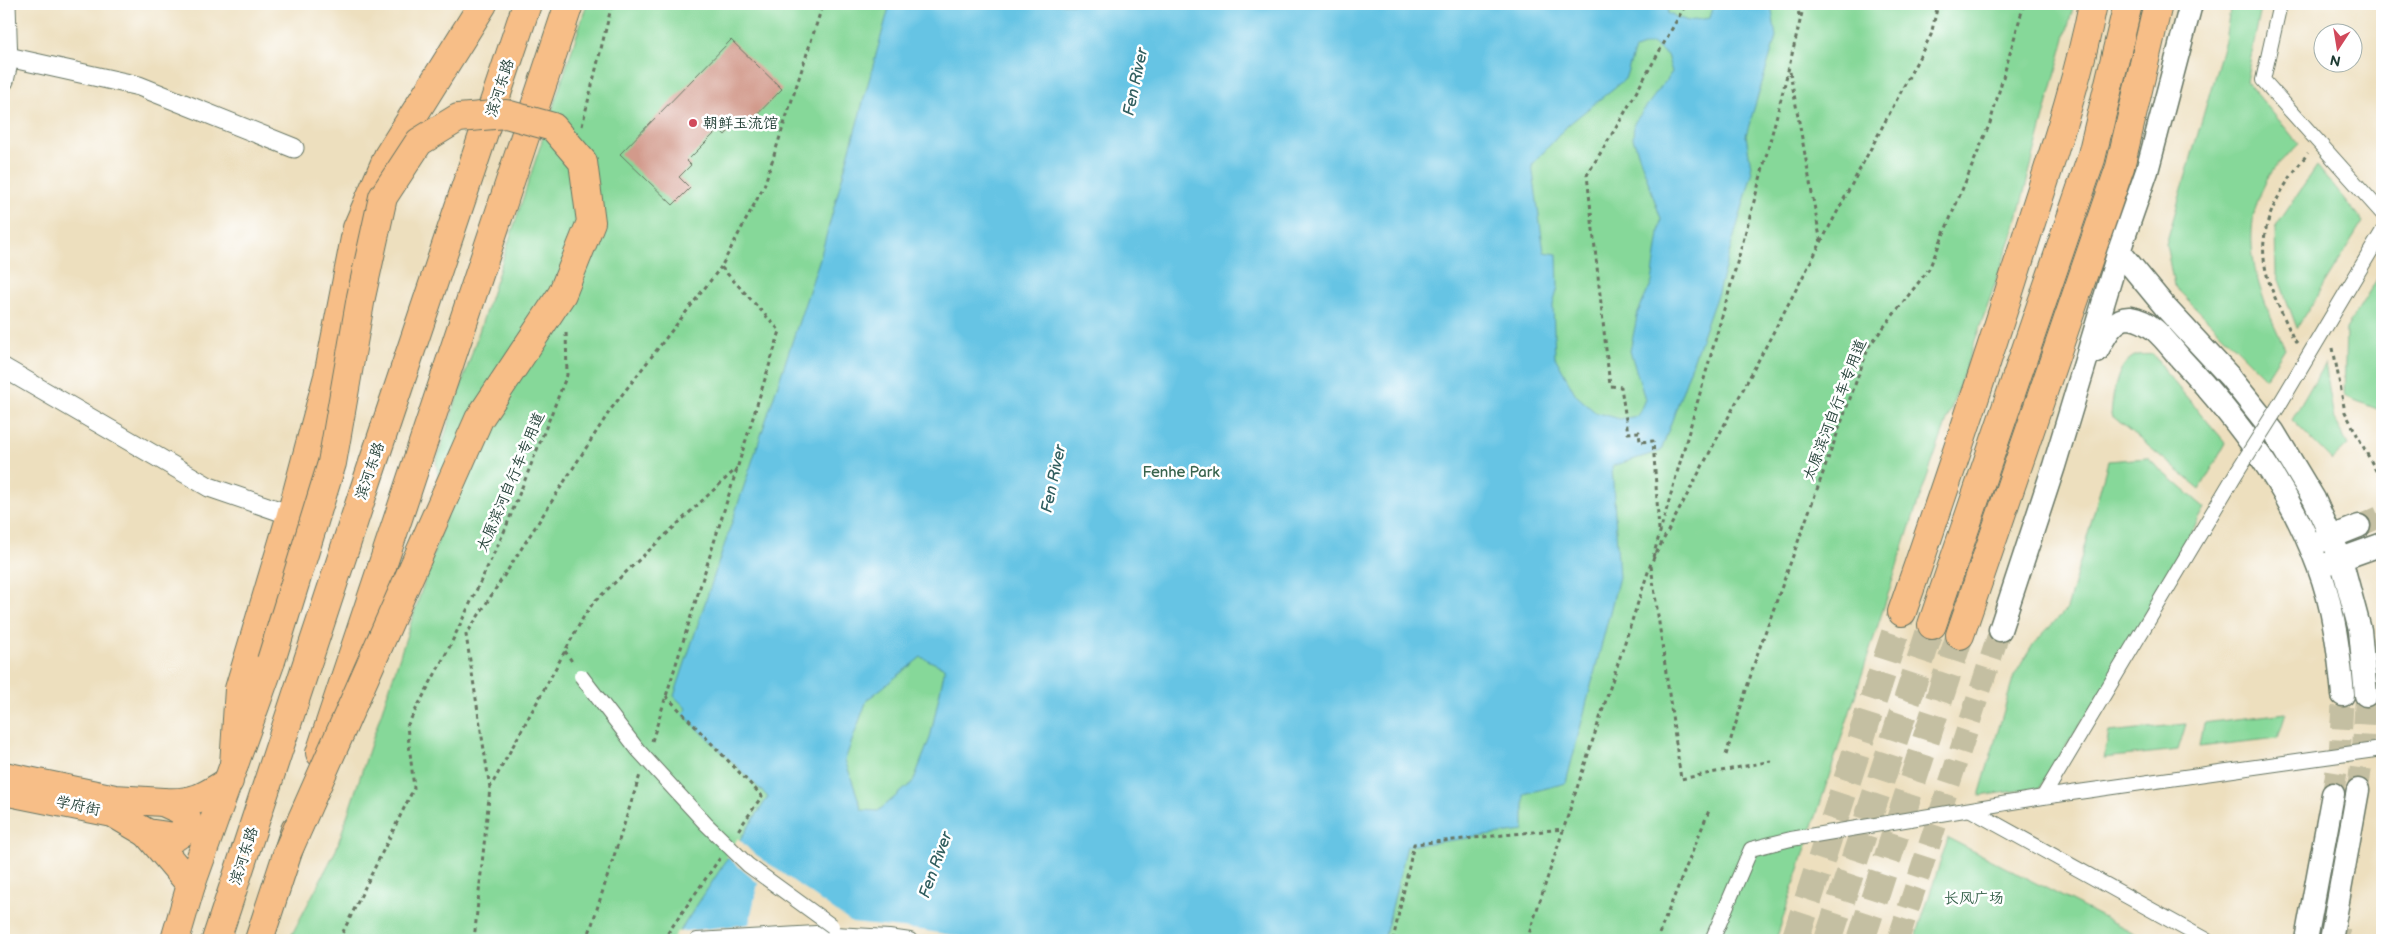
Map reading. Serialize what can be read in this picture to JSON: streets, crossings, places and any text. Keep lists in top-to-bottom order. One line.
{"streets":{"main road":["滨河东路","学府街"],"path":["太原滨河自行车专用道"]},"water":["Fen River"],"parks":["Fenhe Park","长风广场"],"places":["朝鲜玉流馆"],"north":"bottom"}
